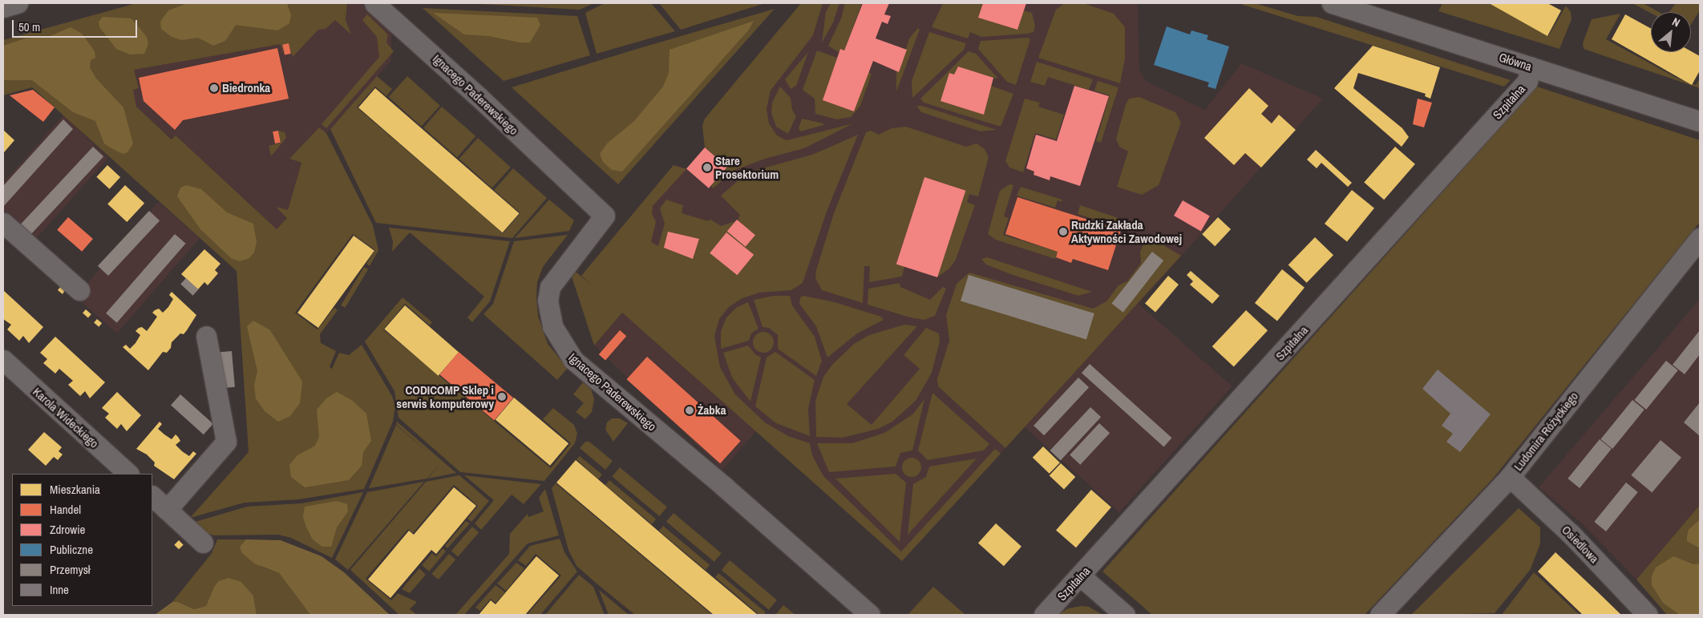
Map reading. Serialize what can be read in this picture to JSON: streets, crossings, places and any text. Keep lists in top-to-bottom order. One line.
{"streets":{"street":["Główna","Ignacego Paderewskiego","Szpitalna","Karola Wideckiego","Ludomira Różyckiego","Osiedlowa"]},"crossings":[["Główna","Szpitalna"],["Ludomira Różyckiego","Osiedlowa"]],"places":["Biedronka","Stare Prosektorium","Rudzki Zakłada Aktywności Zawodowej","CODICOMP Sklep i serwis komputerowy","Żabka"],"legend":["Mieszkania","Handel","Zdrowie","Publiczne","Przemysł","Inne"],"scale_bar":"50 m","north":"top right"}
